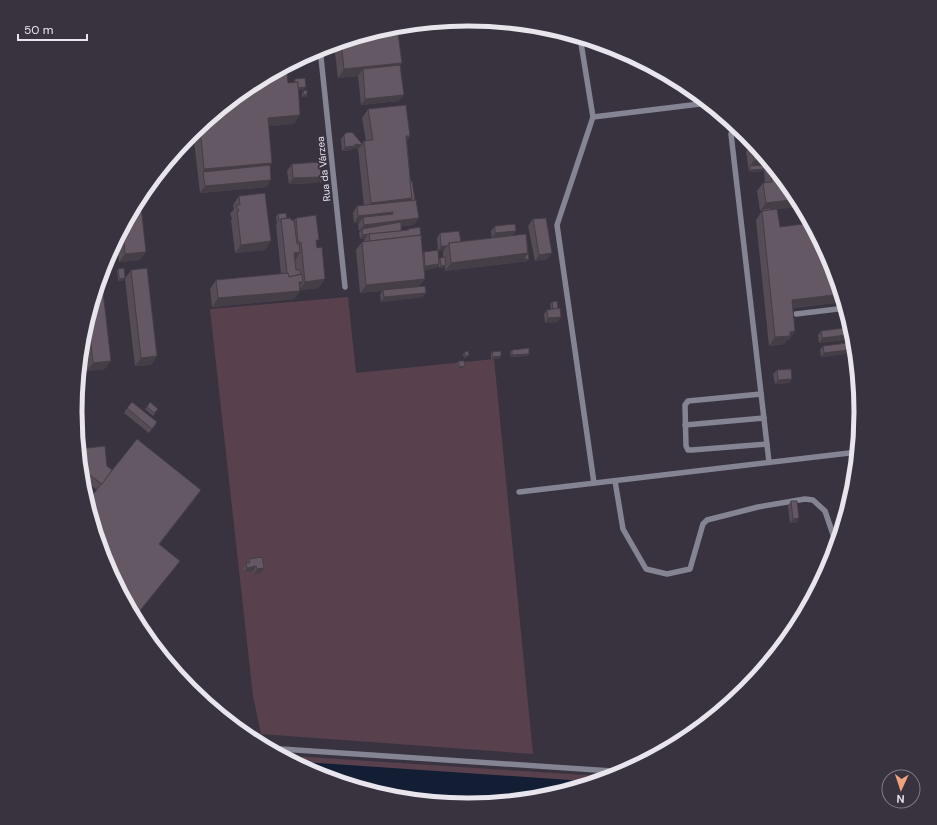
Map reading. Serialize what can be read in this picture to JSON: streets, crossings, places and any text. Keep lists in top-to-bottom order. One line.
{"streets":{"lane":["Rua da Várzea"]},"scale_bar":"50 m","north":"bottom"}
